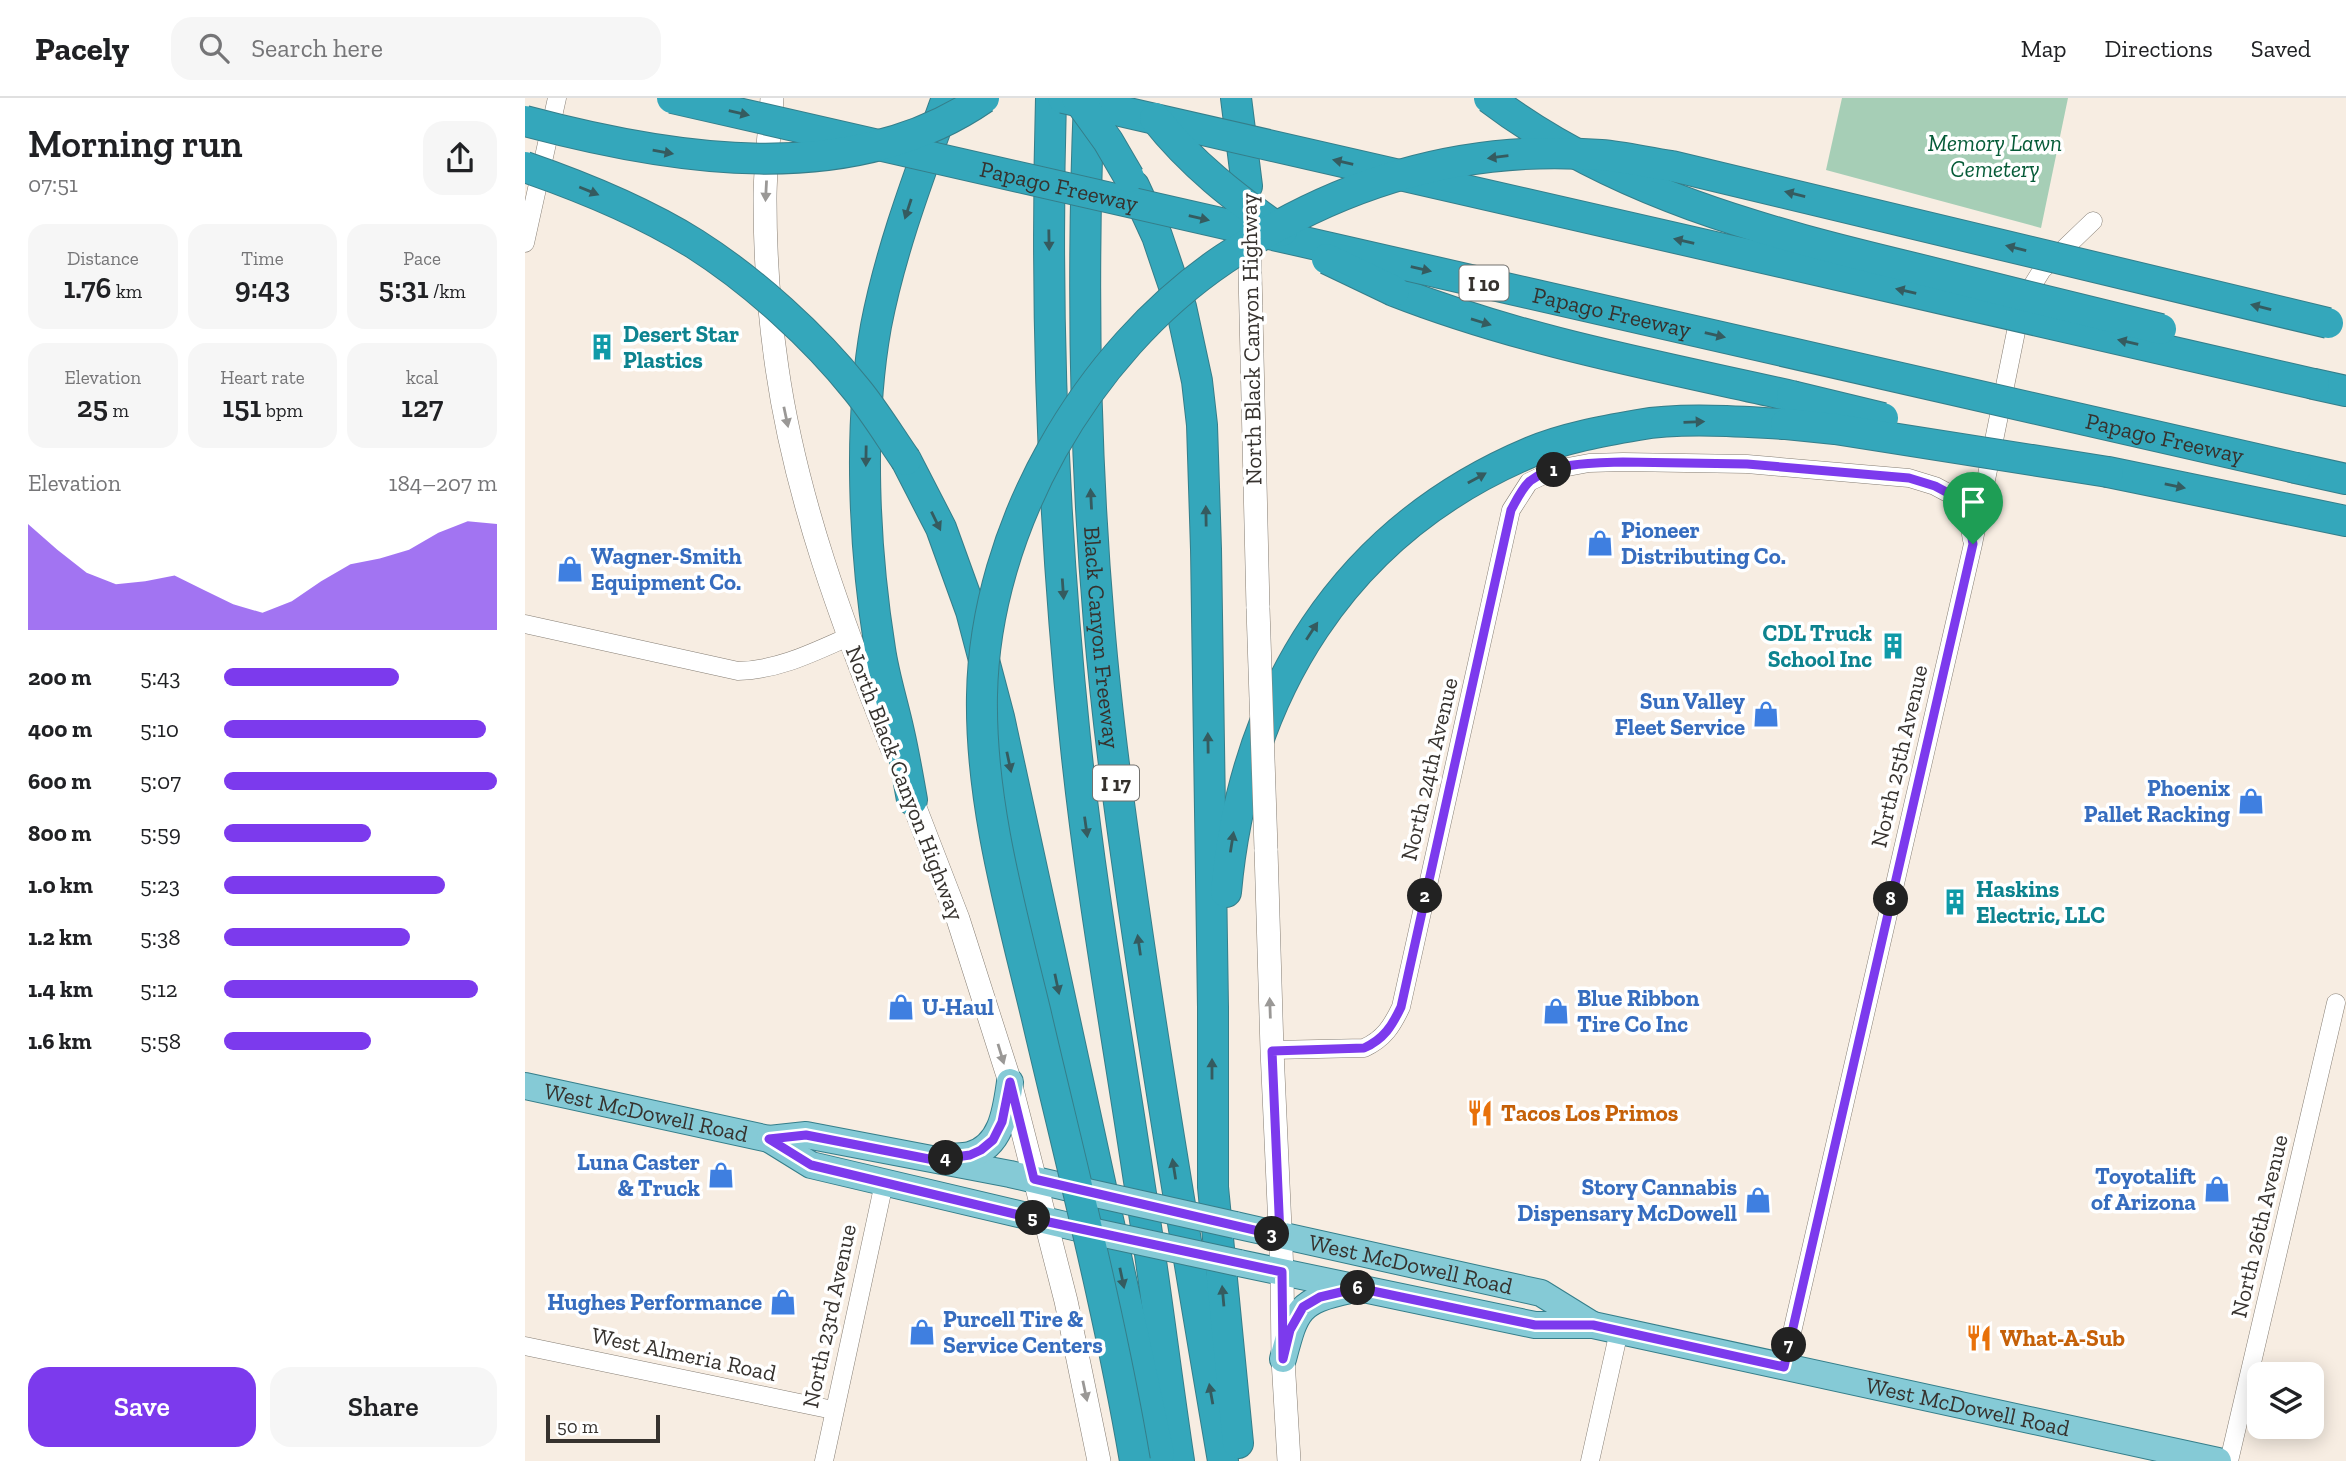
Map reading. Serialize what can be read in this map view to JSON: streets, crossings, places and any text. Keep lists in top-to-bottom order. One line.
{"streets":{"highway":["Papago Freeway","I 10","Black Canyon Freeway","I 17"],"main road":["North Black Canyon Highway","West McDowell Road"],"street":["North 25th Avenue","North 24th Avenue","North 26th Avenue","North 23rd Avenue","West Almeria Road"]},"crossings":[["North Black Canyon Highway","North 24th Avenue"],["North Black Canyon Highway","West McDowell Road"],["North 25th Avenue","North 24th Avenue"],["North 25th Avenue","West McDowell Road"],["West McDowell Road","North 23rd Avenue"],["North 23rd Avenue","West Almeria Road"]],"parks":["Memory Lawn Cemetery"],"places":{"building":["Desert Star Plastics","CDL Truck School Inc","Haskins Electric, LLC"],"shop":["Pioneer Distributing Co.","Wagner-Smith Equipment Co.","Sun Valley Fleet Service","Phoenix Pallet Racking","U-Haul","Blue Ribbon Tire Co Inc","Luna Caster & Truck","Toyotalift of Arizona","Story Cannabis Dispensary McDowell","Hughes Performance","Purcell Tire & Service Centers"],"restaurant":["Tacos Los Primos","What-A-Sub"]},"scale_bar":"50 m","page":{"header":"Pacely","search":"Search here","nav":["Map","Directions","Saved"],"heading":["Morning run","07:51"],"stats":[["Distance","1.76 km"],["Time","9:43"],["Pace","5:31 /km"],["Elevation","25 m"],["Heart rate","151 bpm"],["kcal","127"]],"pins":["1","2","8","4","5","3","6","7"],"chart":["Elevation","184–207 m"],"list":[{"name":"200 m","note":"5:43"},{"name":"400 m","note":"5:10"},{"name":"600 m","note":"5:07"},{"name":"800 m","note":"5:59"},{"name":"1.0 km","note":"5:23"},{"name":"1.2 km","note":"5:38"},{"name":"1.4 km","note":"5:12"},{"name":"1.6 km","note":"5:58"}],"buttons":["Save","Share"],"scale":"50 m"}}
